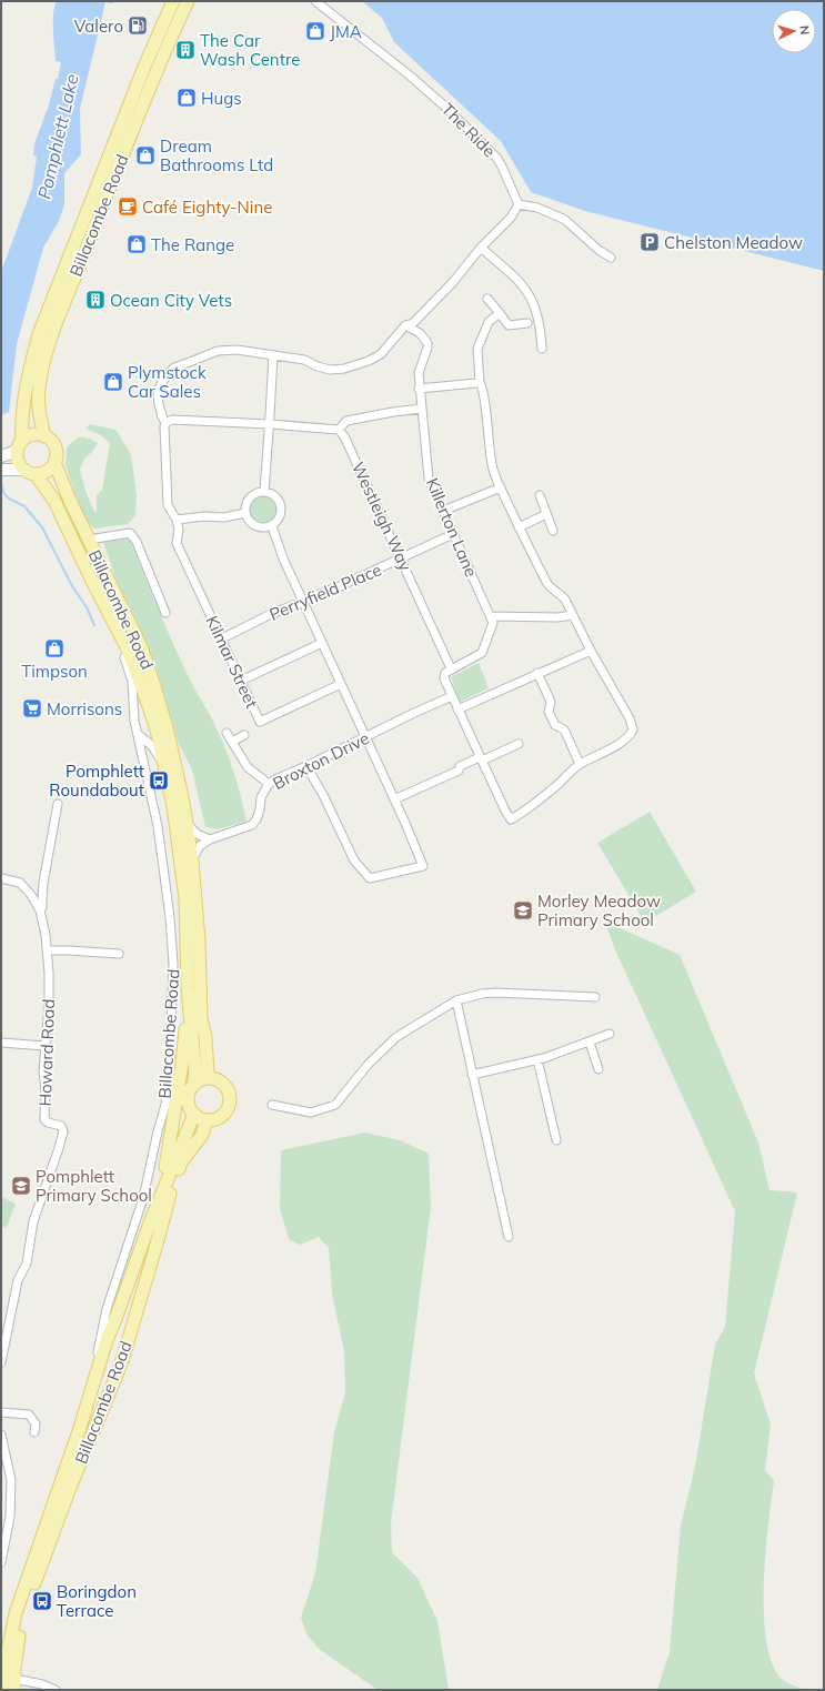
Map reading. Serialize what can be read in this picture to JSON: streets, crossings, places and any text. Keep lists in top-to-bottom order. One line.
{"streets":{"main road":["Billacombe Road"],"street":["The Ride","Westleigh Way","Killerton Lane","Perryfield Place","Kilmar Street","Broxton Drive","Howard Road"]},"crossings":[["Billacombe Road","Broxton Drive"],["Westleigh Way","Perryfield Place"],["Killerton Lane","Perryfield Place"],["Perryfield Place","Kilmar Street"]],"water":["Pomphlett Lake"],"places":{"fuel station":["Valero"],"shop":["JMA","Hugs","Dream Bathrooms Ltd","The Range","Plymstock Car Sales","Timpson"],"building":["The Car Wash Centre","Ocean City Vets"],"cafe":["Café Eighty-Nine"],"parking":["Chelston Meadow"],"supermarket":["Morrisons"],"bus stop":["Pomphlett Roundabout","Boringdon Terrace"],"school or university":["Morley Meadow Primary School","Pomphlett Primary School"]},"north":"right"}
